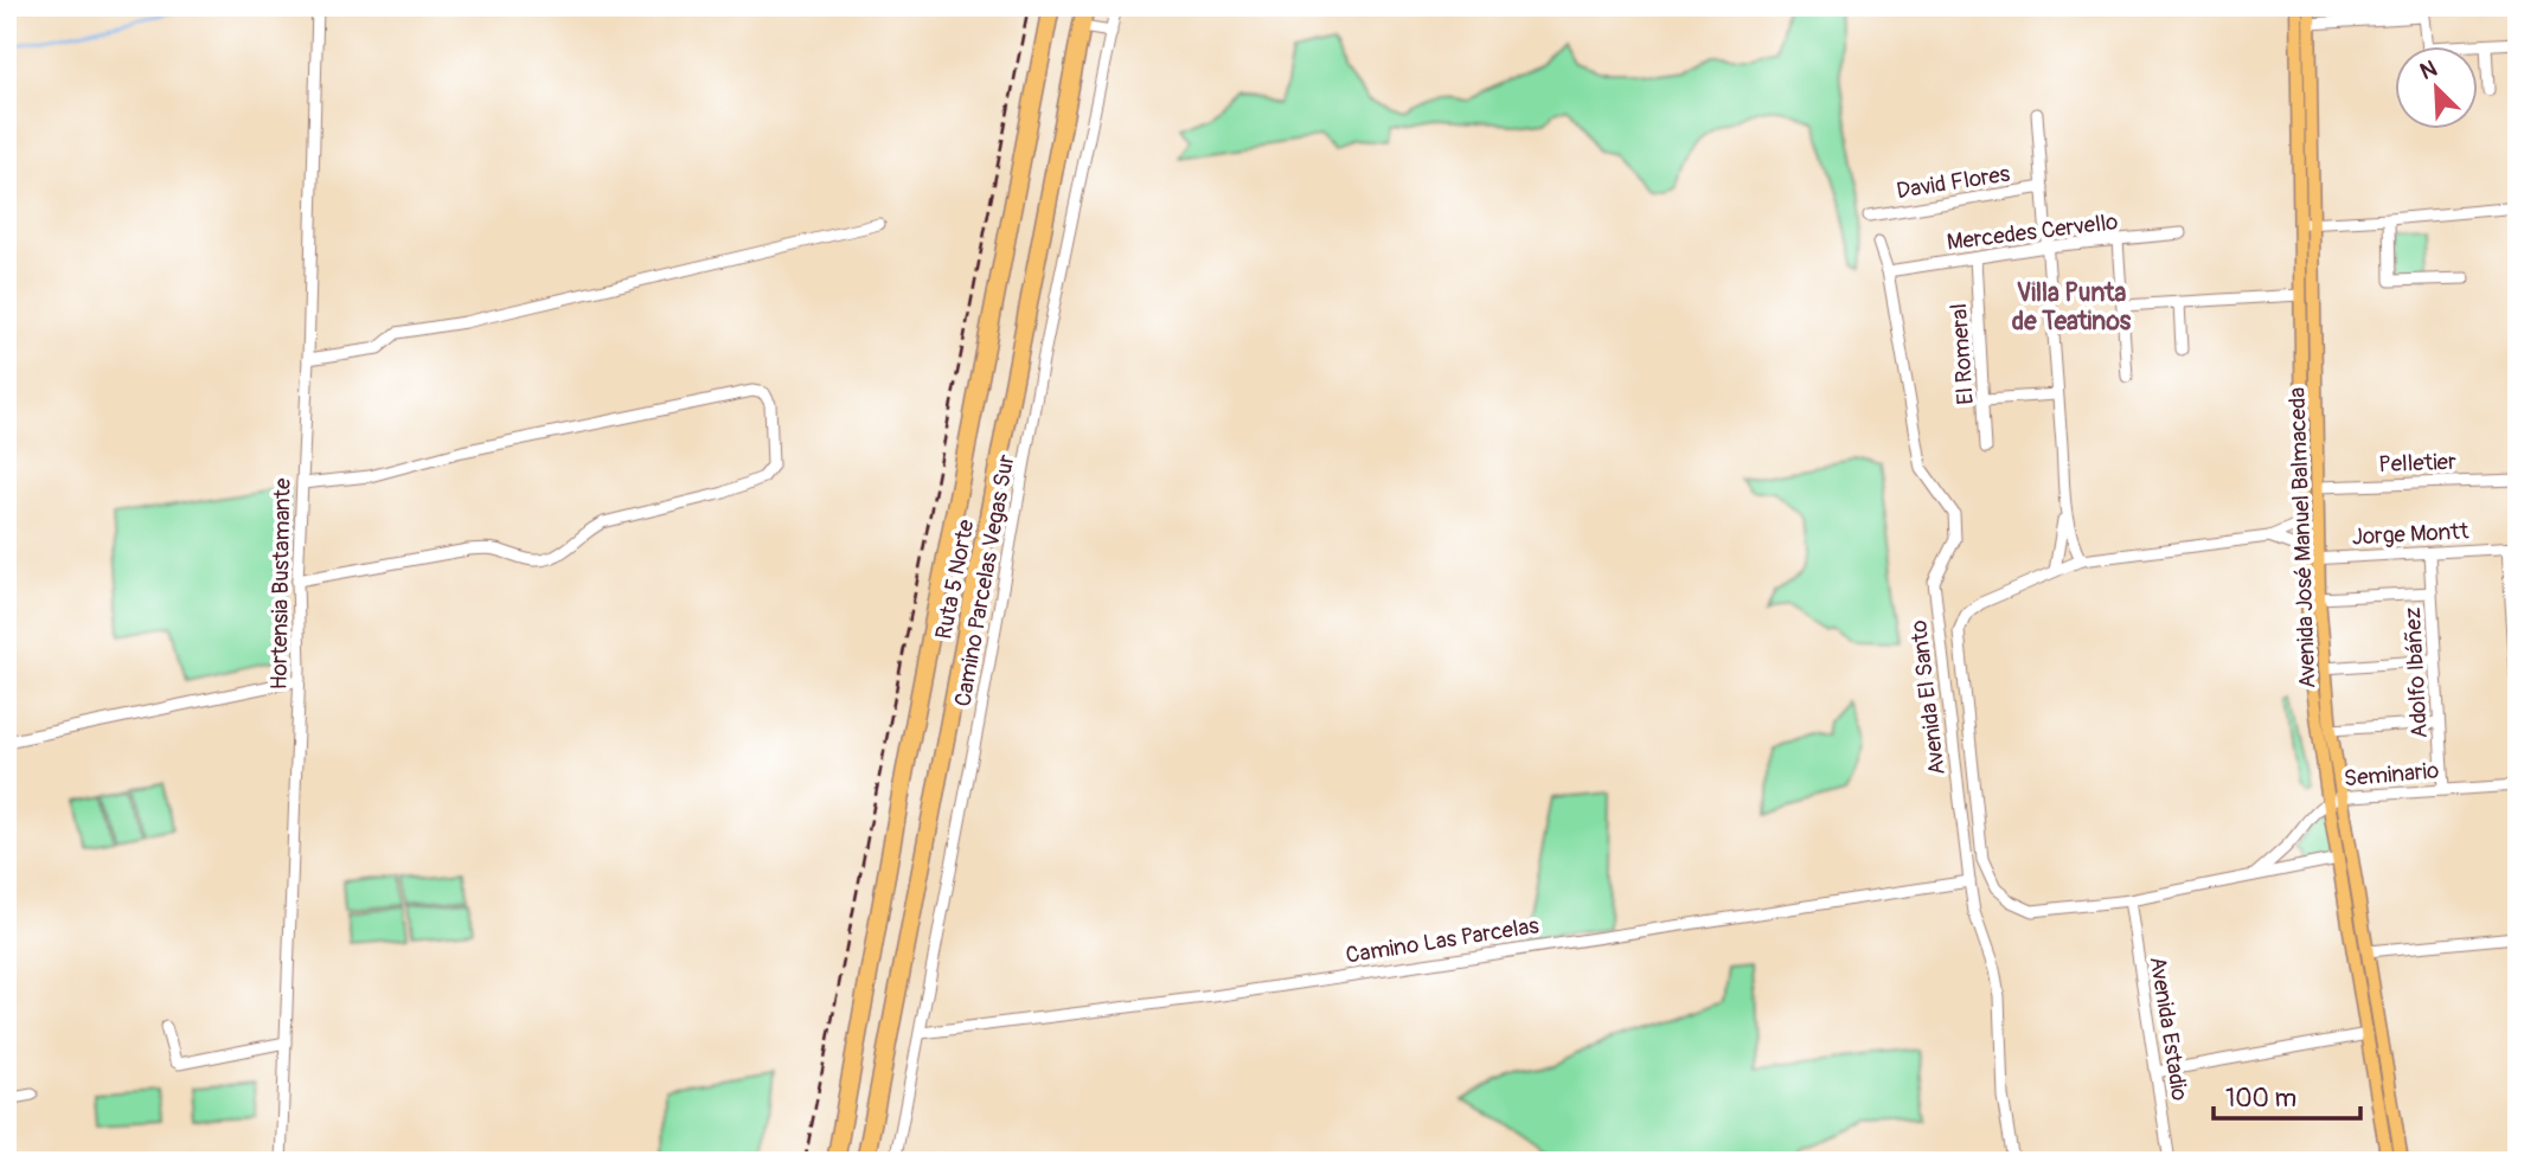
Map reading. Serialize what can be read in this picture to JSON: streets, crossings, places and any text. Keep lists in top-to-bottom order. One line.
{"streets":{"highway":["Ruta 5 Norte"],"main road":["Avenida José Manuel Balmaceda"],"street":["David Flores","Mercedes Cervello","El Romeral","Pelletier","Jorge Montt","Camino Parcelas Vegas Sur","Hortensia Bustamante","Adolfo Ibáñez","Avenida El Santo","Seminario","Camino Las Parcelas","Avenida Estadio"]},"crossings":[["Mercedes Cervello","El Romeral"],["Mercedes Cervello","Avenida El Santo"],["Pelletier","Avenida José Manuel Balmaceda"],["Jorge Montt","Avenida José Manuel Balmaceda"],["Jorge Montt","Adolfo Ibáñez"],["Avenida José Manuel Balmaceda","Seminario"],["Camino Parcelas Vegas Sur","Camino Las Parcelas"],["Adolfo Ibáñez","Seminario"],["Avenida El Santo","Camino Las Parcelas"]],"districts":["Villa Punta de Teatinos"],"scale_bar":"100 m","north":"top left"}
